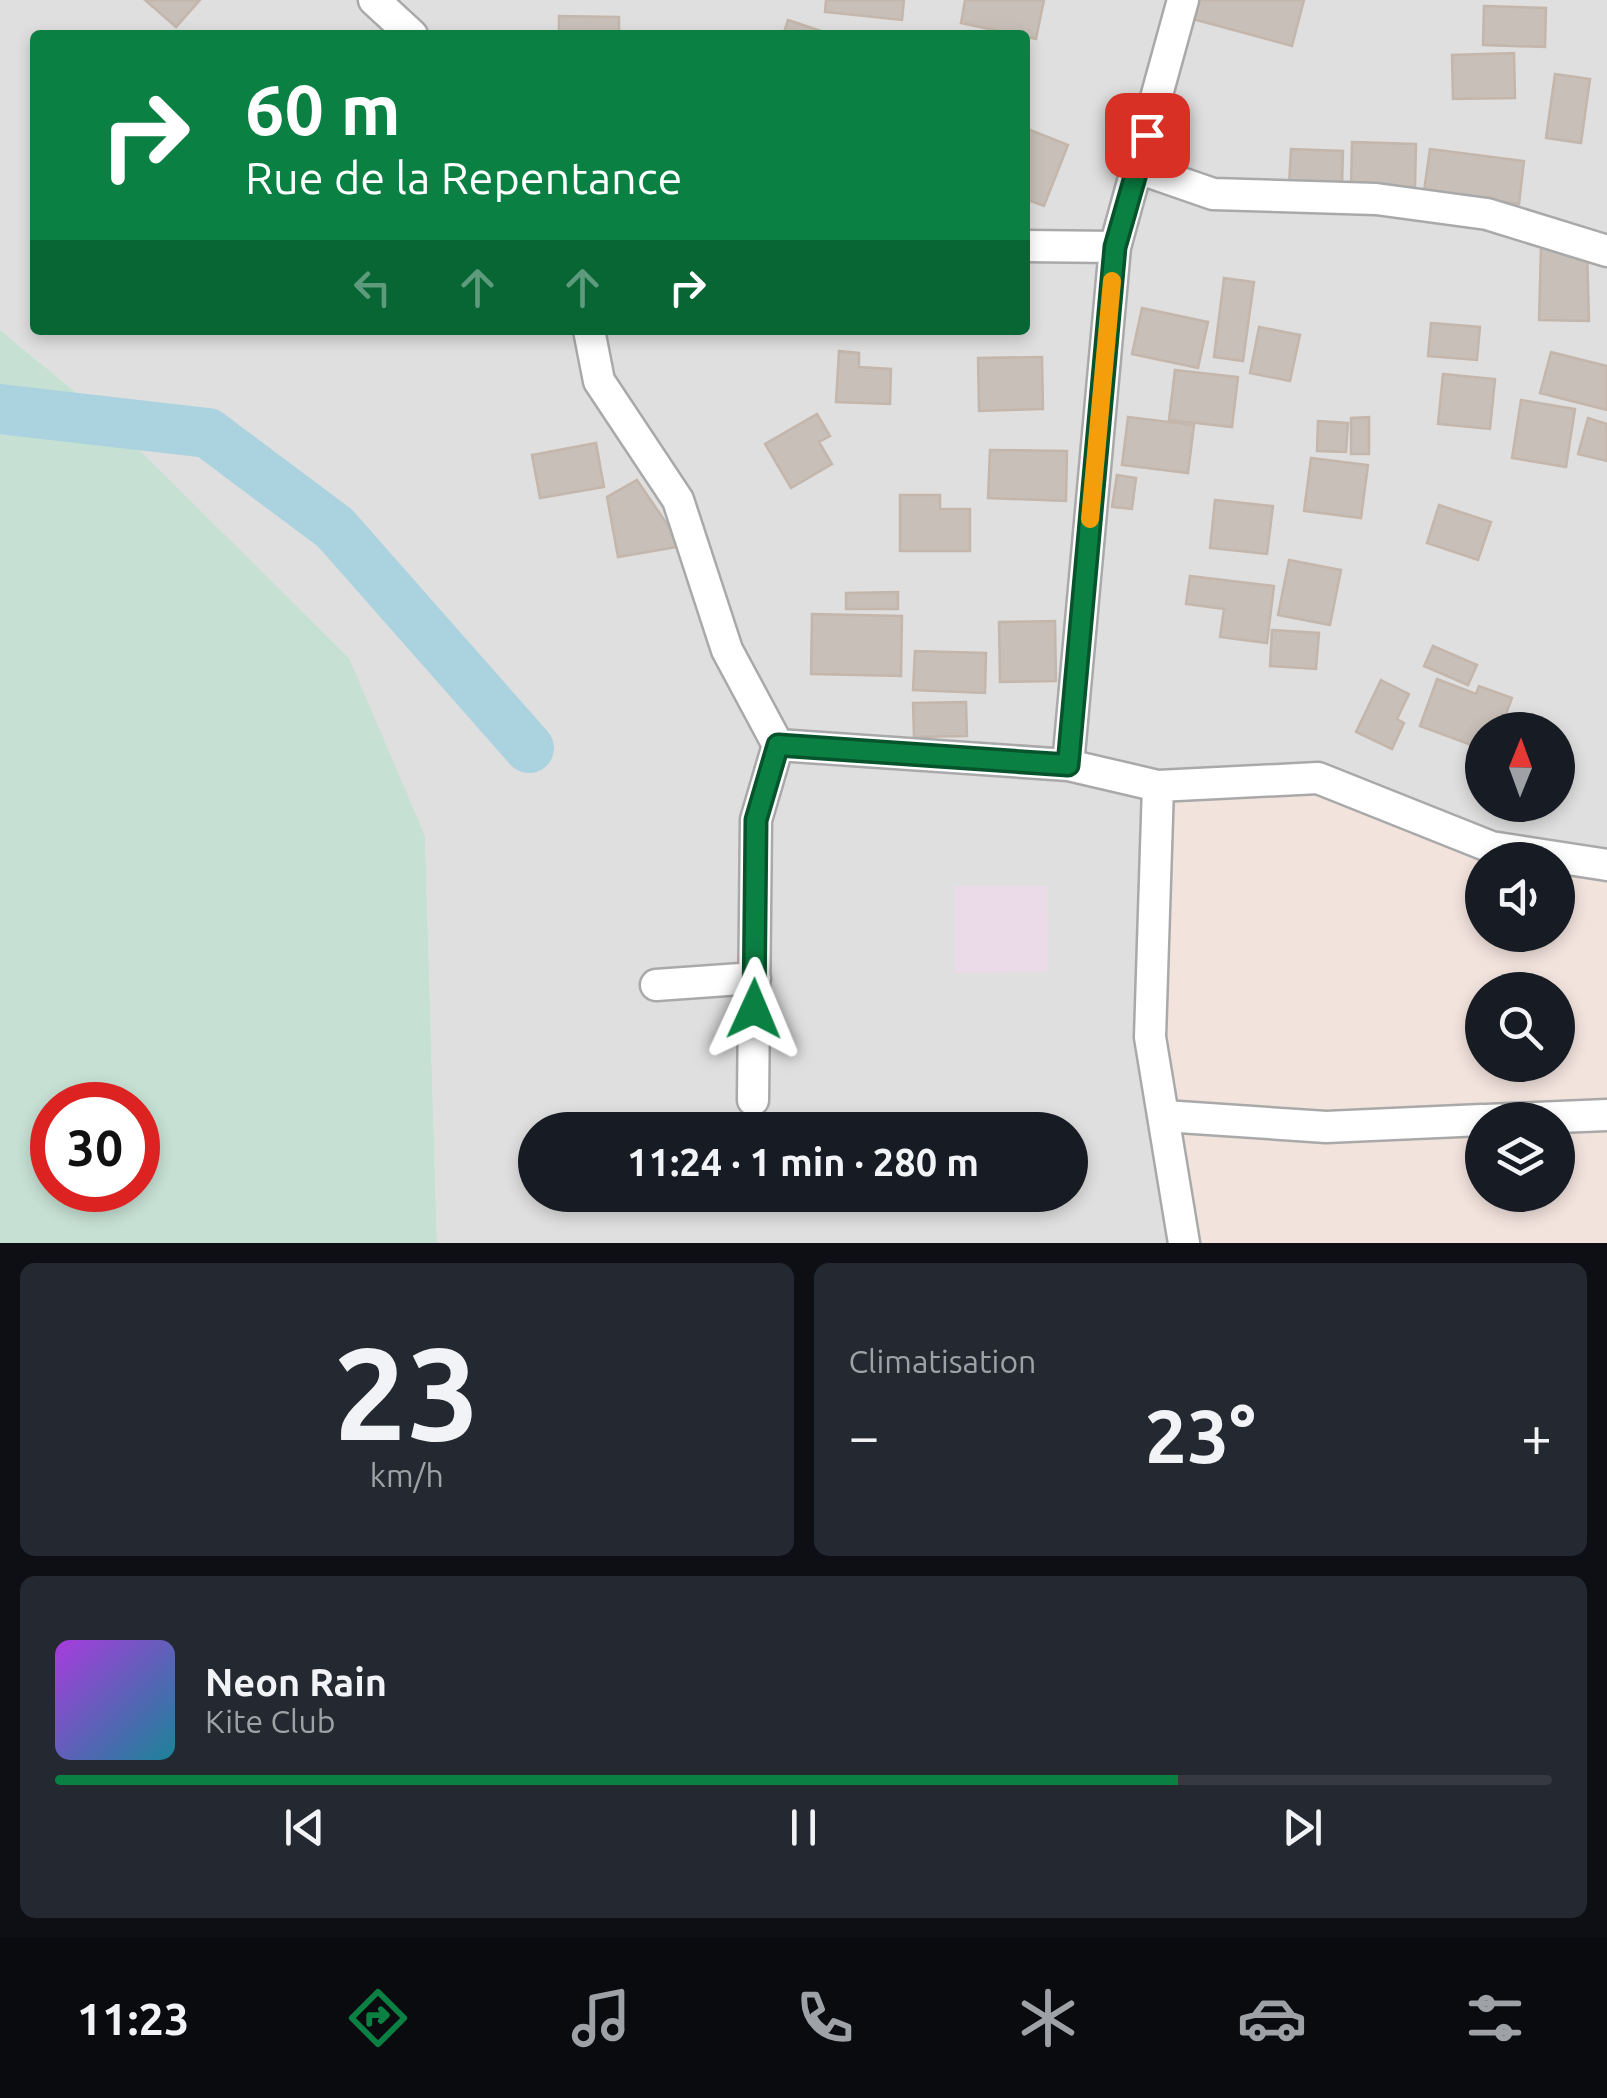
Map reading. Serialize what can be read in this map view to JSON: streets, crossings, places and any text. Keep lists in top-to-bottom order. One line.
{"north":"top","page":{"turn":["60 m","Rue de la Repentance"],"limit":"30","trip":"11:24 · 1 min · 280 m","tile":[["23","km/h"],"Climatisation"],"heat":["−","23°","+"],"song":["Neon Rain","Kite Club"],"tabs":"11:23"}}
